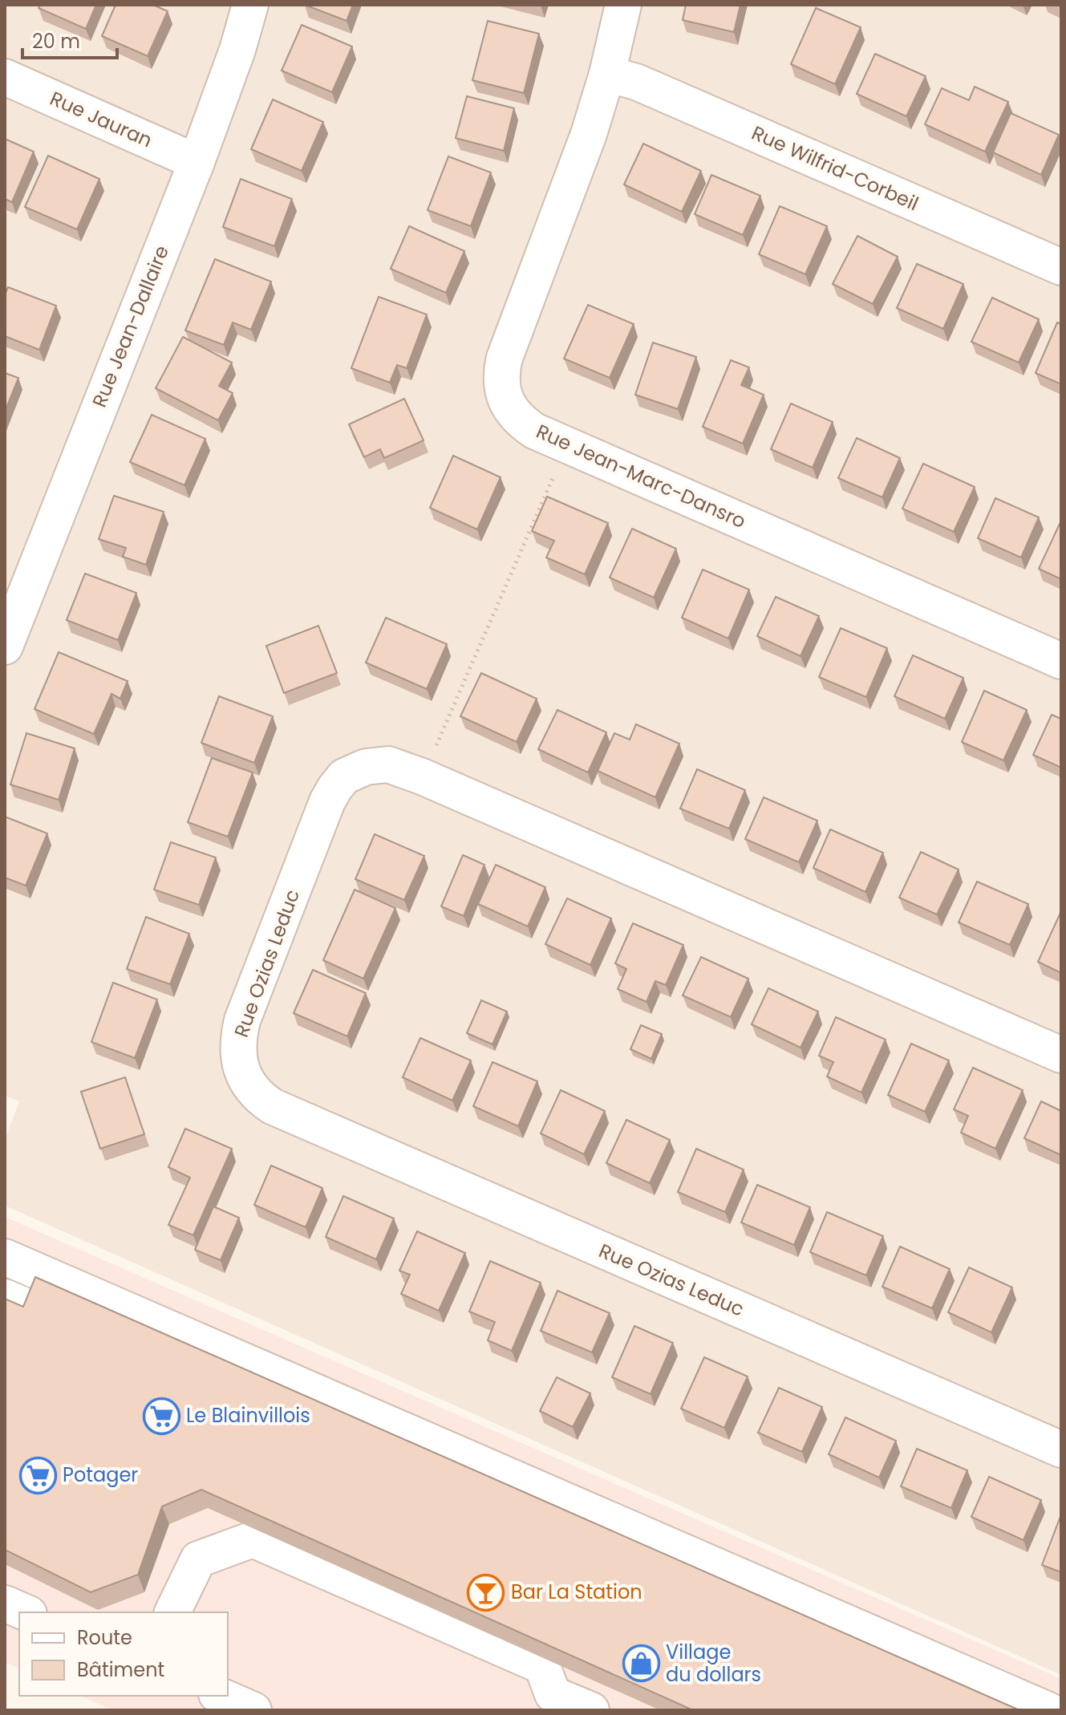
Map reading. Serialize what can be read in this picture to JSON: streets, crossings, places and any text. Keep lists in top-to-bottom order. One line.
{"streets":{"street":["Rue Jauran","Rue Wilfrid-Corbeil","Rue Jean-Dallaire","Rue Jean-Marc-Dansro","Rue Ozias Leduc"]},"crossings":[["Rue Jauran","Rue Jean-Dallaire"],["Rue Wilfrid-Corbeil","Rue Jean-Marc-Dansro"]],"places":{"supermarket":["Le Blainvillois","Potager"],"bar":["Bar La Station"],"shop":["Village du dollars"]},"legend":["Route","Bâtiment"],"scale_bar":"20 m"}
